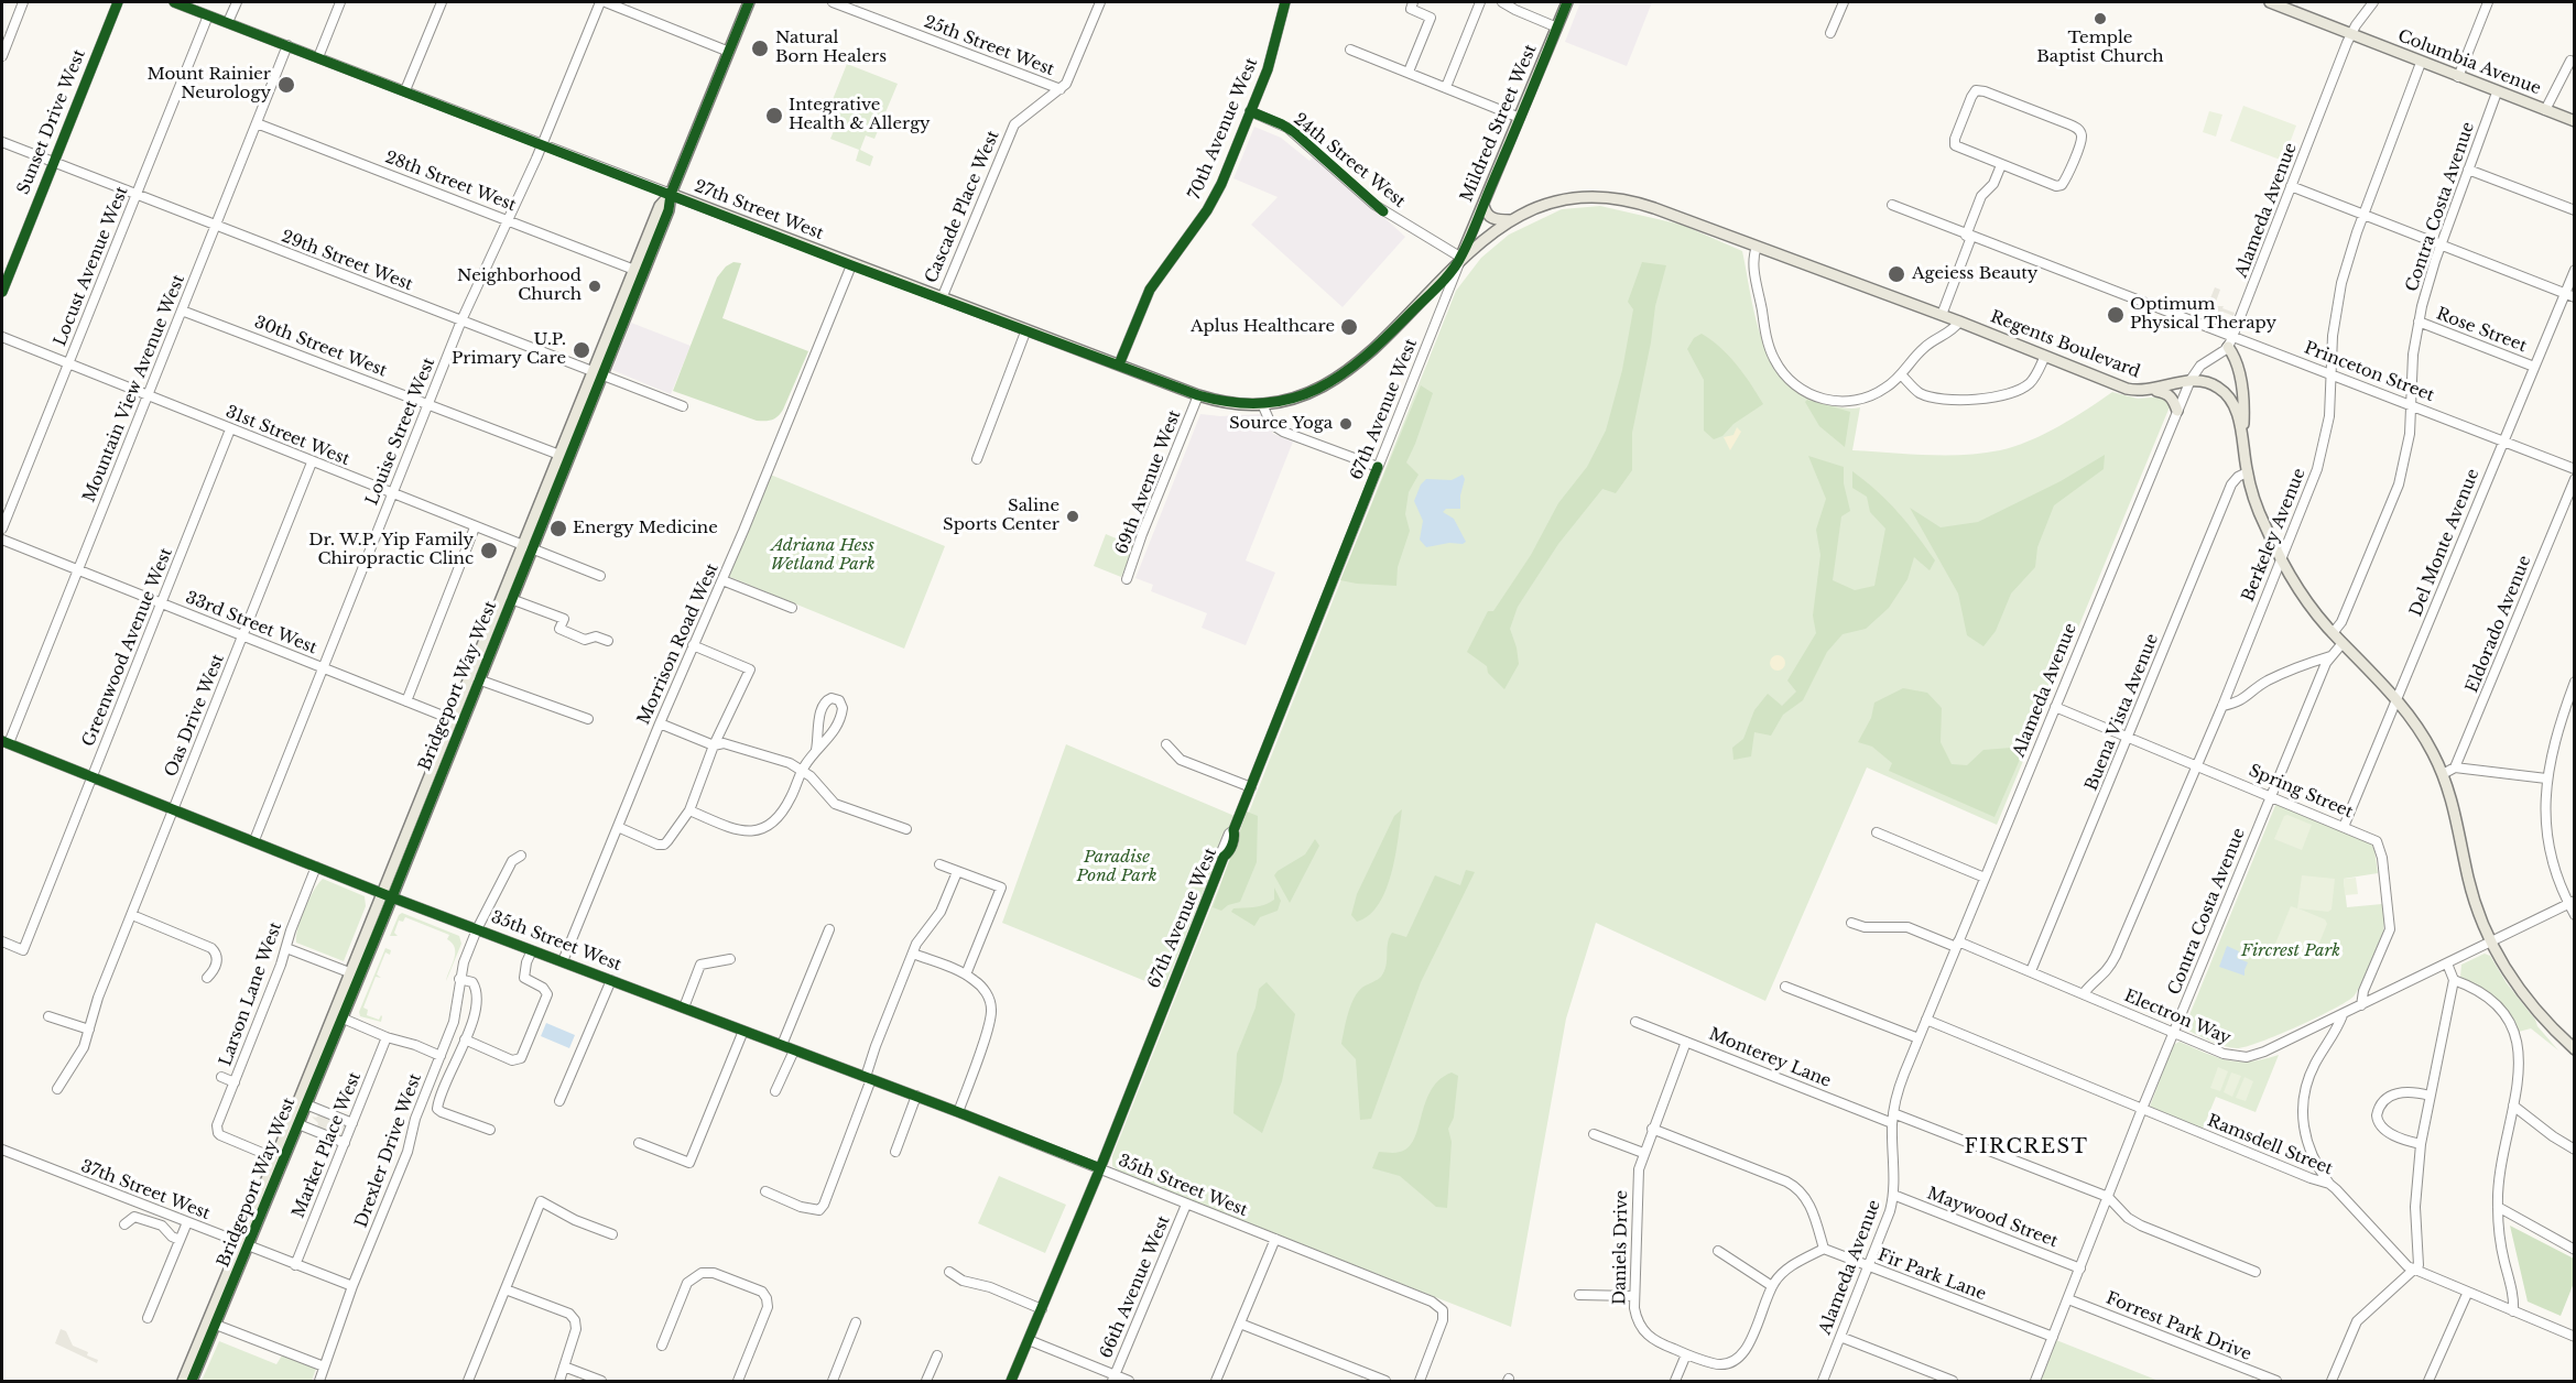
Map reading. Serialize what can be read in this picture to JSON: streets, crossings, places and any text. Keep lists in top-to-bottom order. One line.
{"streets":{"main road":["Columbia Avenue","Mildred Street West","27th Street West","Regents Boulevard","Bridgeport Way West"],"street":["25th Street West","Sunset Drive West","70th Avenue West","24th Street West","28th Street West","Cascade Place West","Contra Costa Avenue","Alameda Avenue","29th Street West","Locust Avenue West","Rose Street","30th Street West","Princeton Street","Mountain View Avenue West","67th Avenue West","Louise Street West","31st Street West","69th Avenue West","Berkeley Avenue","Del Monte Avenue","33rd Street West","Eldorado Avenue","Morrison Road West","Greenwood Avenue West","Buena Vista Avenue","Oas Drive West","Spring Street","35th Street West","Larson Lane West","Electron Way","Monterey Lane","Market Place West","Ramsdell Street","Drexler Drive West","37th Street West","Maywood Street","Daniels Drive","Fir Park Lane","66th Avenue West","Forrest Park Drive"]},"crossings":[["25th Street West","Cascade Place West"],["Columbia Avenue","Contra Costa Avenue"],["Columbia Avenue","Alameda Avenue"],["Columbia Avenue","Berkeley Avenue"],["Sunset Drive West","29th Street West"],["Mildred Street West","24th Street West"],["Mildred Street West","Regents Boulevard"],["Mildred Street West","67th Avenue West"],["70th Avenue West","24th Street West"],["70th Avenue West","27th Street West"],["24th Street West","Regents Boulevard"],["24th Street West","67th Avenue West"],["28th Street West","Mountain View Avenue West"],["28th Street West","Louise Street West"],["28th Street West","Bridgeport Way West"],["Cascade Place West","27th Street West"],["Contra Costa Avenue","Rose Street"],["Contra Costa Avenue","Princeton Street"],["Contra Costa Avenue","Spring Street"],["Contra Costa Avenue","Electron Way"],["Contra Costa Avenue","Ramsdell Street"],["Contra Costa Avenue","Maywood Street"],["Contra Costa Avenue","Fir Park Lane"],["Contra Costa Avenue","Forrest Park Drive"],["27th Street West","Locust Avenue West"],["27th Street West","Regents Boulevard"],["27th Street West","Mountain View Avenue West"],["27th Street West","Louise Street West"],["27th Street West","69th Avenue West"],["27th Street West","Morrison Road West"],["27th Street West","Bridgeport Way West"],["Alameda Avenue","Regents Boulevard"],["Alameda Avenue","Princeton Street"],["Alameda Avenue","Spring Street"],["Alameda Avenue","Electron Way"],["Alameda Avenue","Monterey Lane"],["Alameda Avenue","Ramsdell Street"],["Alameda Avenue","Maywood Street"],["Alameda Avenue","Fir Park Lane"],["29th Street West","Locust Avenue West"],["29th Street West","Mountain View Avenue West"],["29th Street West","Louise Street West"],["29th Street West","Bridgeport Way West"],["Locust Avenue West","31st Street West"],["Rose Street","Del Monte Avenue"],["Regents Boulevard","67th Avenue West"],["30th Street West","Mountain View Avenue West"],["30th Street West","Louise Street West"],["30th Street West","Bridgeport Way West"],["Princeton Street","Berkeley Avenue"],["Princeton Street","Del Monte Avenue"],["Mountain View Avenue West","31st Street West"],["Mountain View Avenue West","33rd Street West"],["Mountain View Avenue West","35th Street West"],["67th Avenue West","35th Street West"],["Louise Street West","31st Street West"],["Louise Street West","33rd Street West"],["Louise Street West","35th Street West"],["31st Street West","Greenwood Avenue West"],["31st Street West","Bridgeport Way West"],["31st Street West","Oas Drive West"],["Berkeley Avenue","Spring Street"],["Berkeley Avenue","Electron Way"],["Del Monte Avenue","Spring Street"],["33rd Street West","Greenwood Avenue West"],["33rd Street West","Bridgeport Way West"],["33rd Street West","Oas Drive West"],["Morrison Road West","35th Street West"],["Greenwood Avenue West","35th Street West"],["Bridgeport Way West","35th Street West"],["Bridgeport Way West","Larson Lane West"],["Bridgeport Way West","37th Street West"],["Buena Vista Avenue","Spring Street"],["Buena Vista Avenue","Electron Way"],["Oas Drive West","35th Street West"],["Spring Street","Electron Way"],["35th Street West","Larson Lane West"],["35th Street West","Drexler Drive West"],["35th Street West","66th Avenue West"],["Monterey Lane","Daniels Drive"],["Market Place West","37th Street West"],["Drexler Drive West","37th Street West"],["Daniels Drive","Fir Park Lane"]],"districts":["FIRCREST"],"parks":["Adriana Hess Wetland Park","Paradise Pond Park","Fircrest Park"],"places":["Temple Baptist Church","Natural Born Healers","Mount Rainier Neurology","Integrative Health & Allergy","Ageiess Beauty","Neighborhood Church","Optimum Physical Therapy","Aplus Healthcare","U.P. Primary Care","Source Yoga","Saline Sports Center","Energy Medicine","Dr. W.P. Yip Family Chiropractic Clinc"]}
